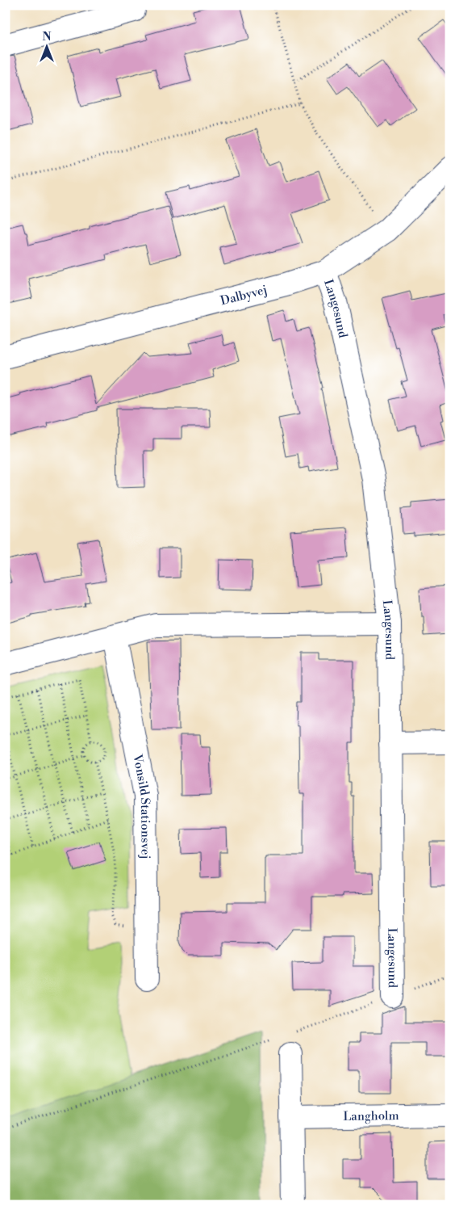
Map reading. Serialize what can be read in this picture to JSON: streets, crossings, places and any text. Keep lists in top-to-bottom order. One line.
{"streets":{"street":["Dalbyvej","Langesund","Vonsild Stationsvej","Langholm"]},"crossings":[["Dalbyvej","Langesund"]],"north":"top"}
